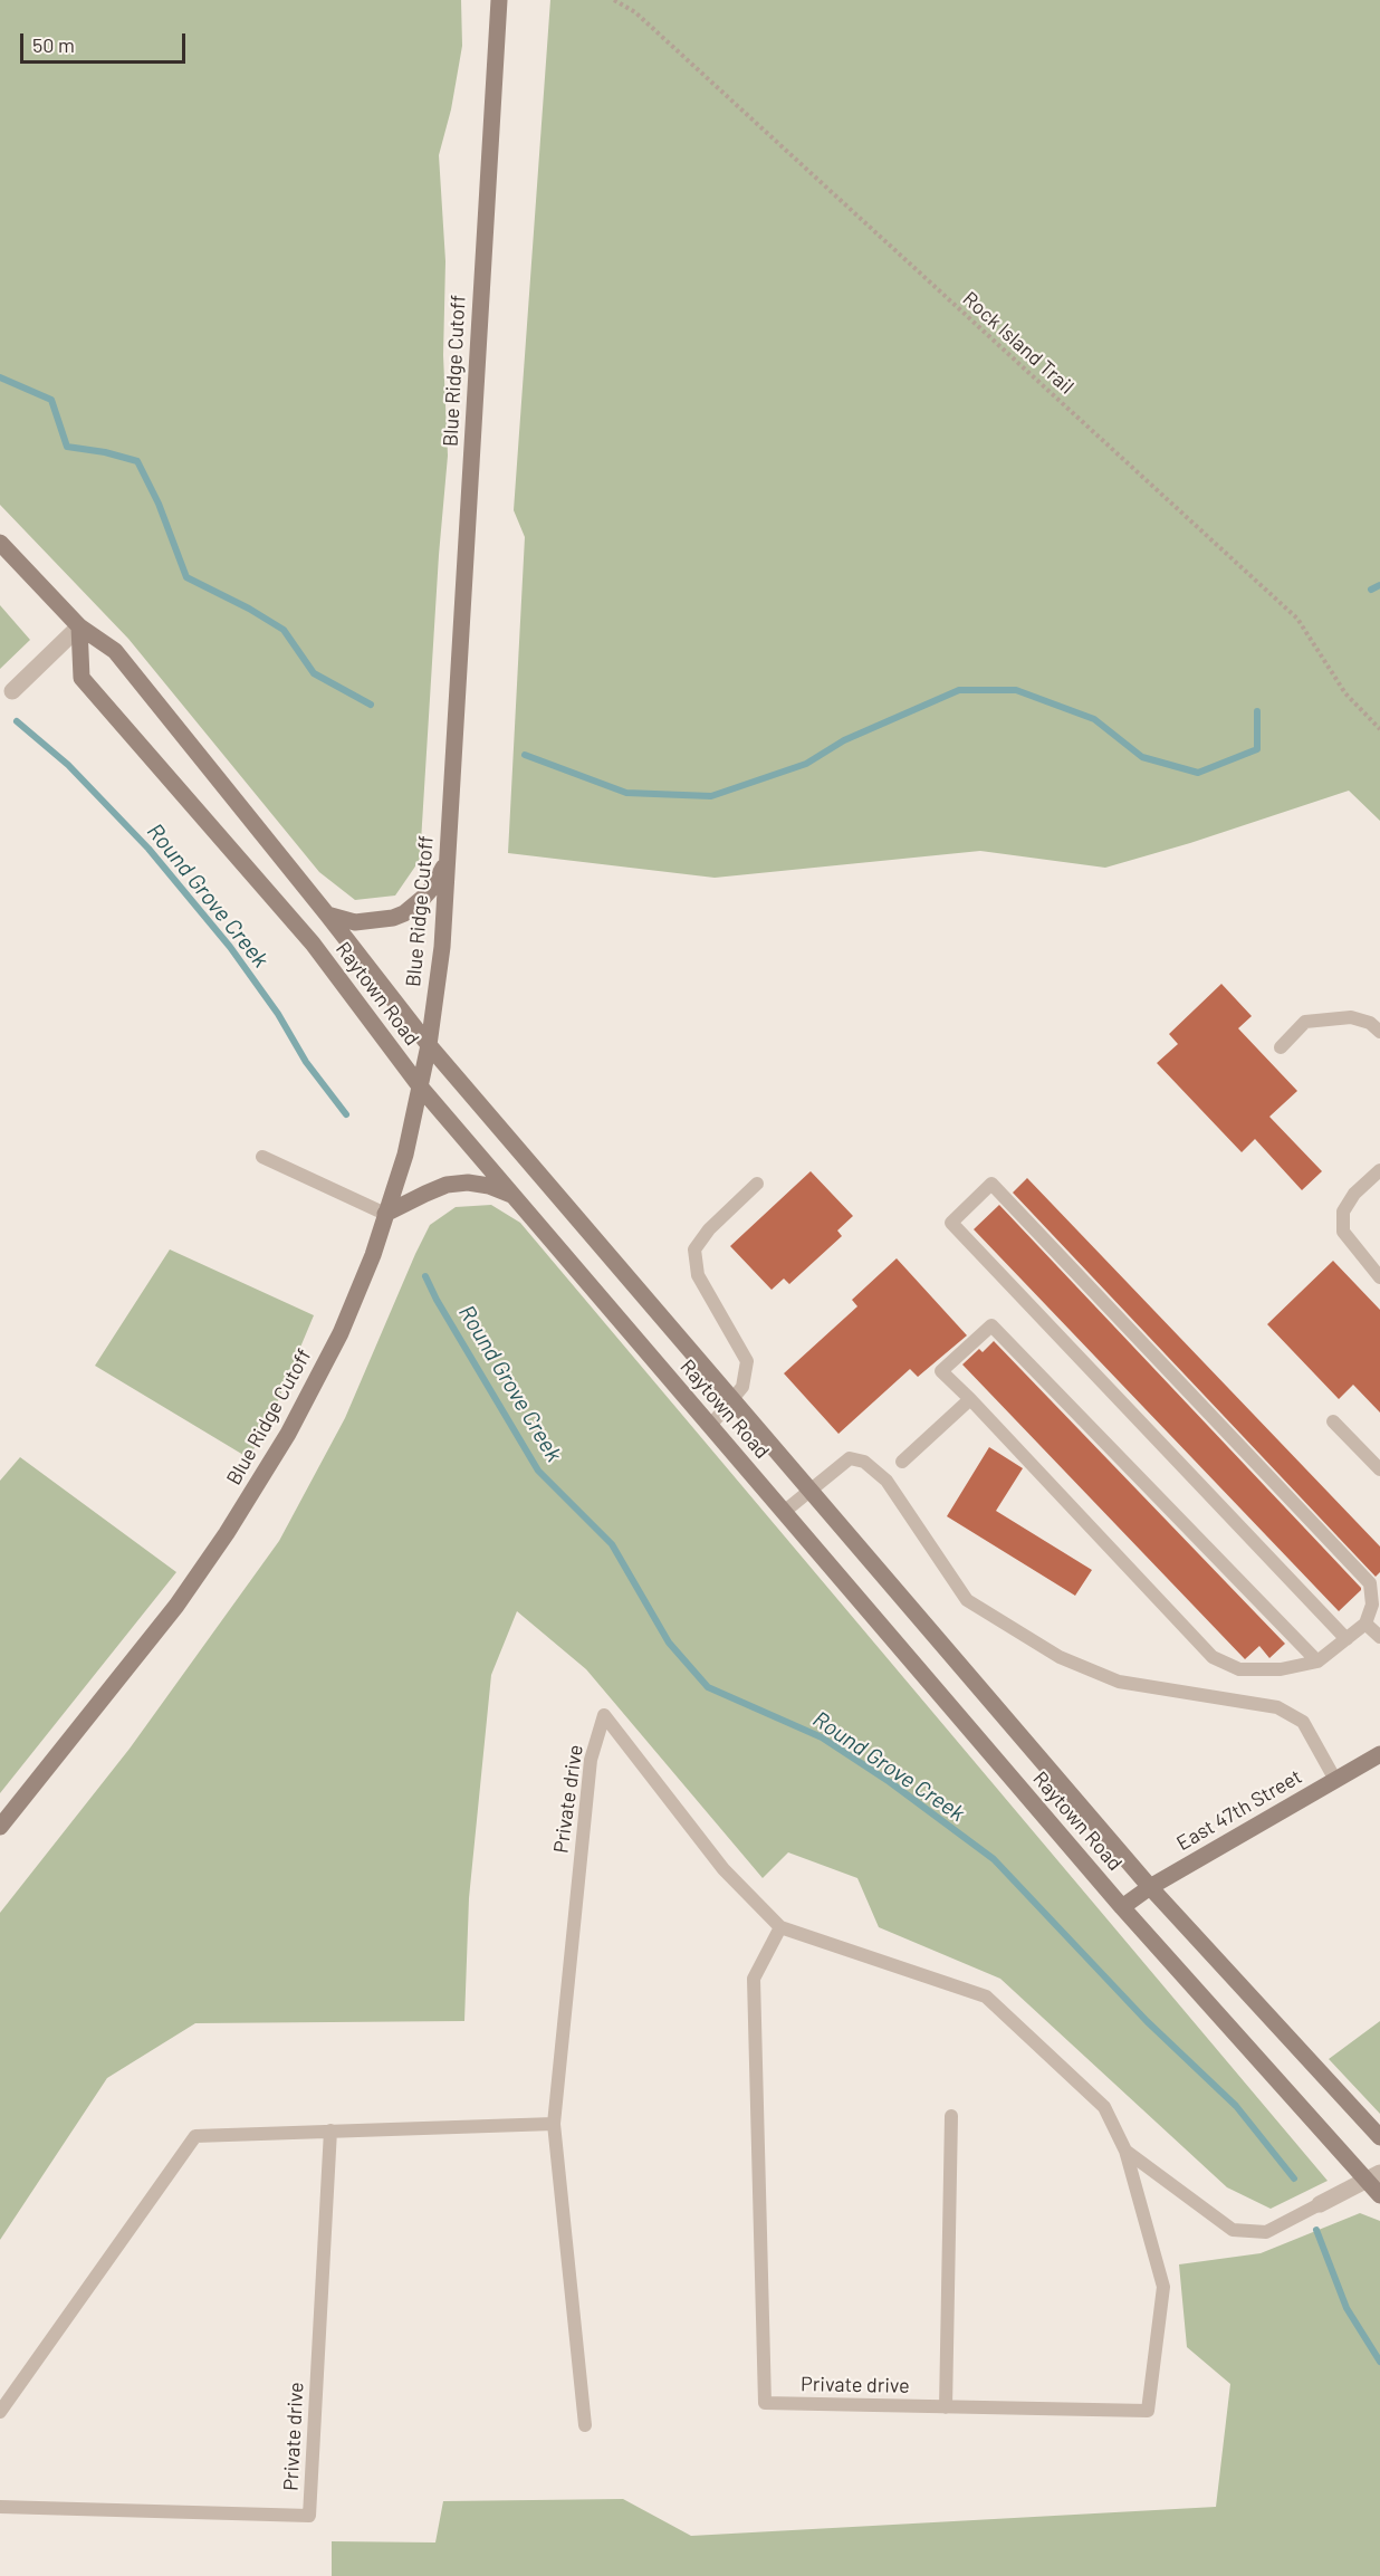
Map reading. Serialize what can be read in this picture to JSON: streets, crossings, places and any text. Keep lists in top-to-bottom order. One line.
{"streets":{"main road":["Blue Ridge Cutoff","Raytown Road","East 47th Street"],"lane":["Private drive"],"path":["Rock Island Trail"]},"crossings":[["Blue Ridge Cutoff","Raytown Road"],["Raytown Road","East 47th Street"]],"water":["Round Grove Creek"],"scale_bar":"50 m"}
